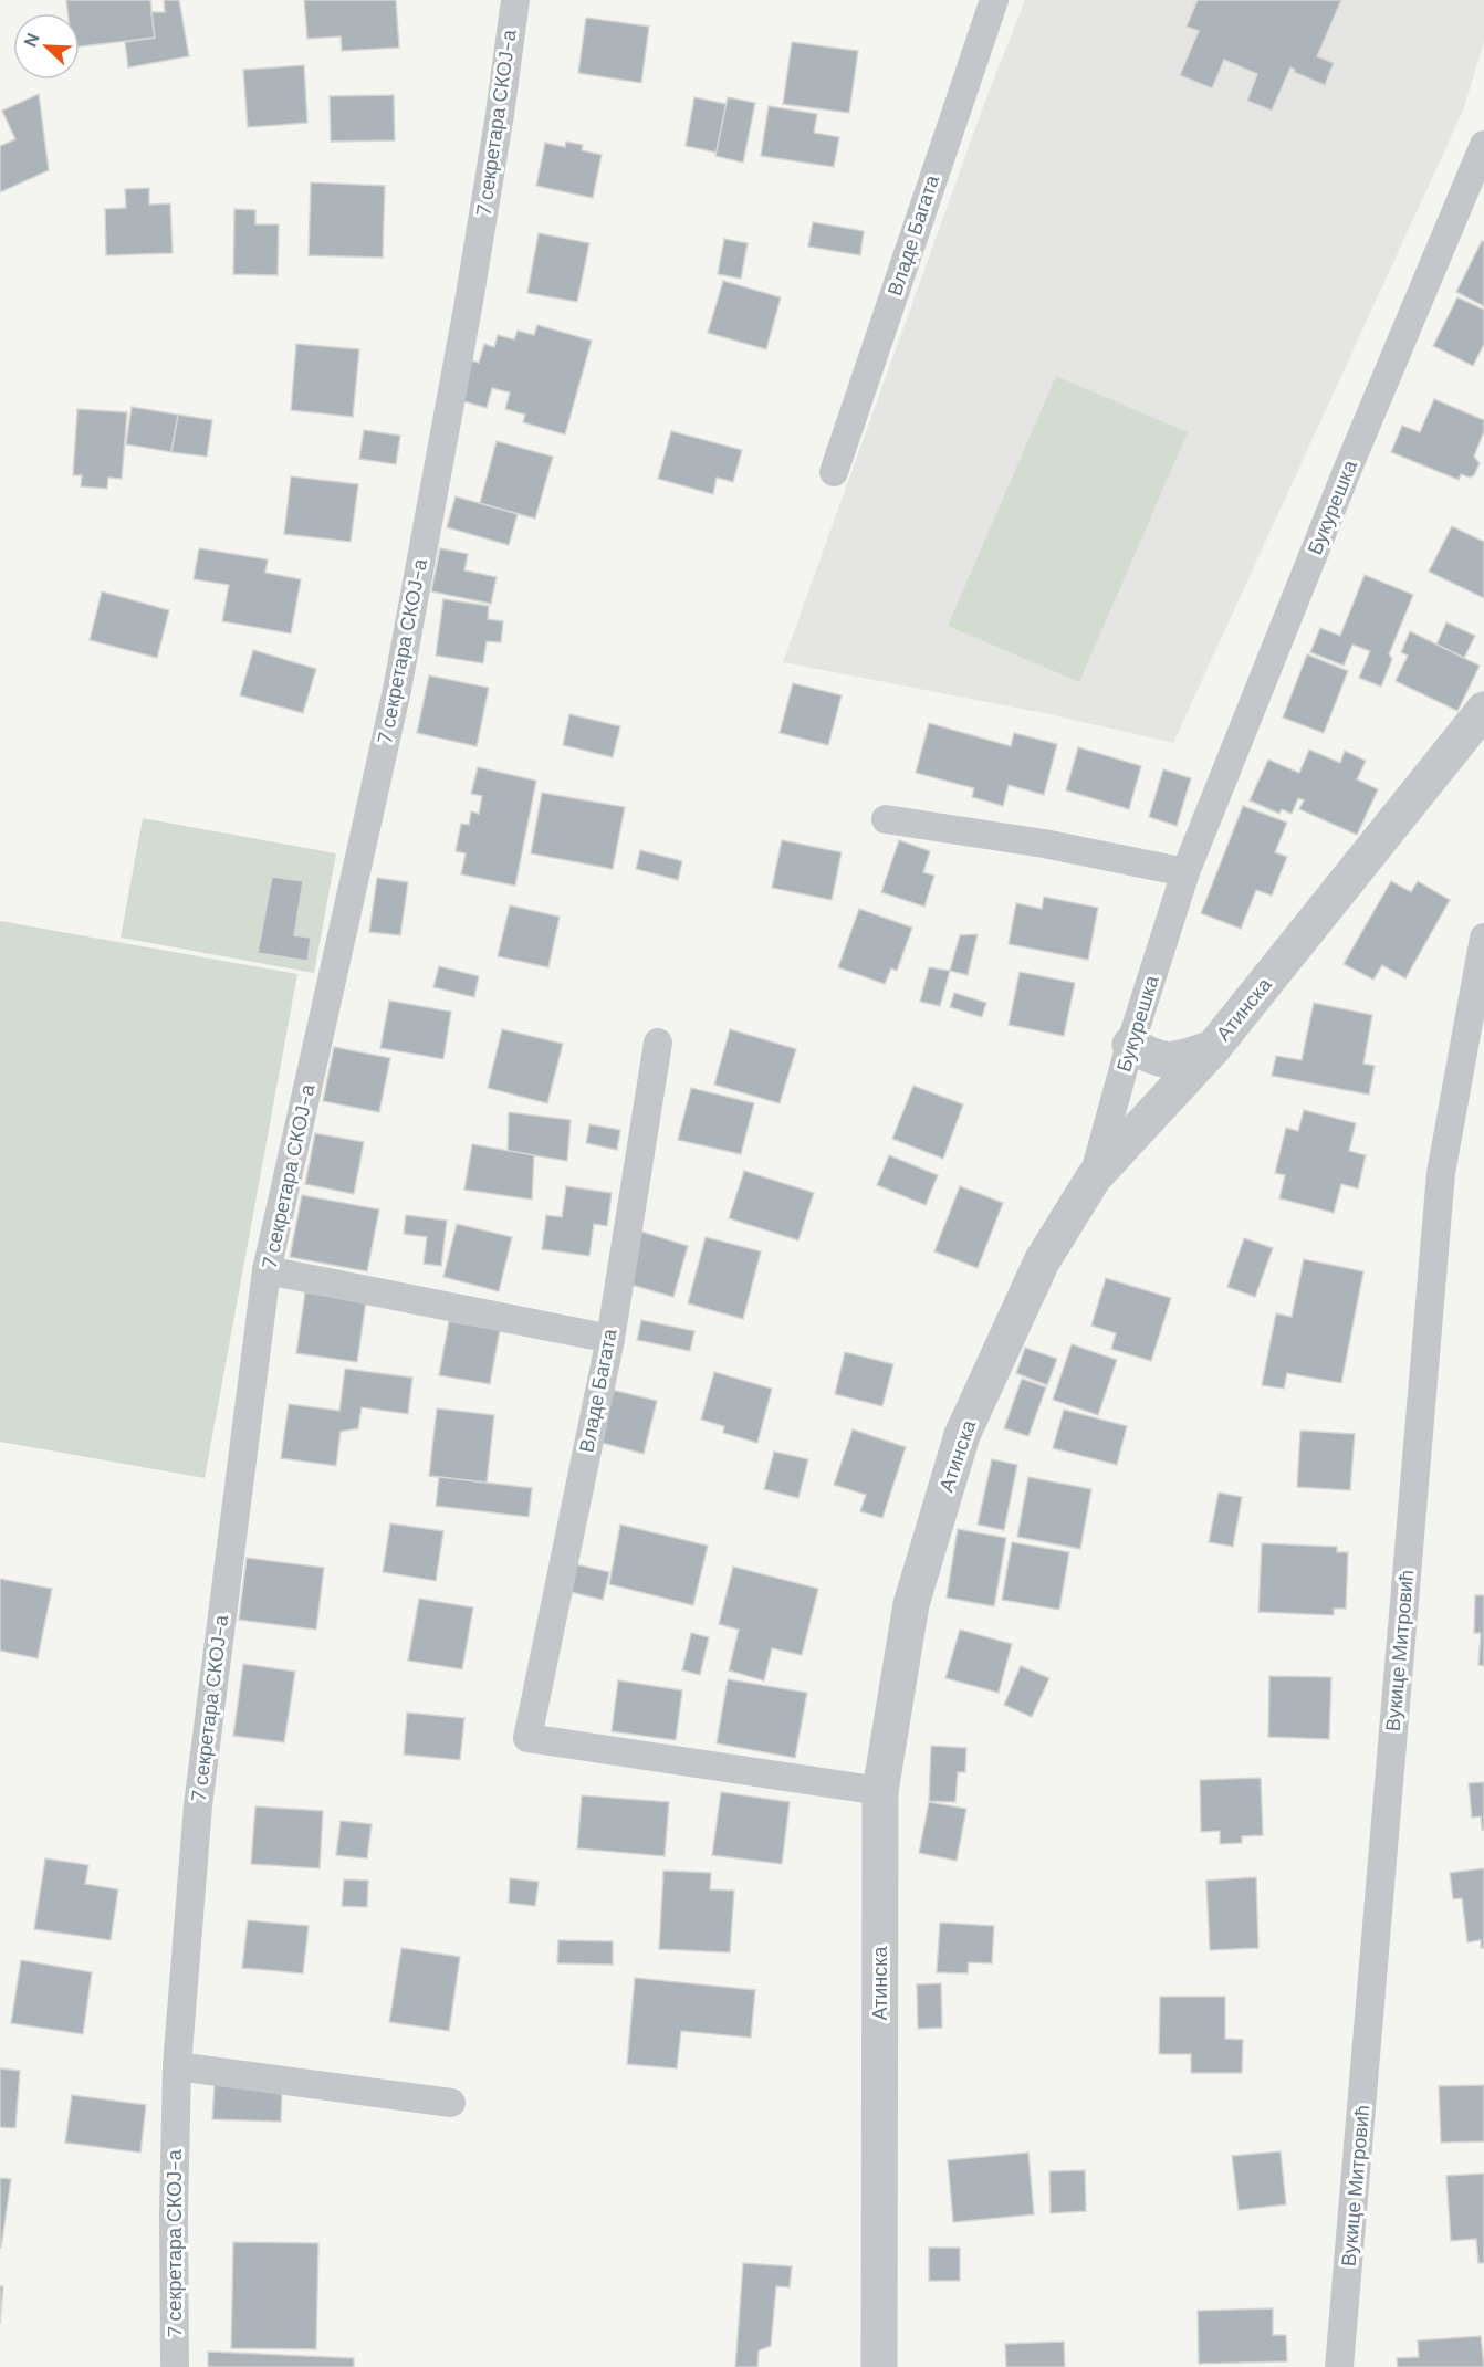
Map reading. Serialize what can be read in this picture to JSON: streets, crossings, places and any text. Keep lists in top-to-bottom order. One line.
{"streets":{"street":["7 секретара СКОЈ-а","Владе Багата","Букурешка","Атинска","Вукице Митровић"]},"crossings":[["Владе Багата","Атинска"],["Букурешка","Атинска"]],"north":"top left"}
